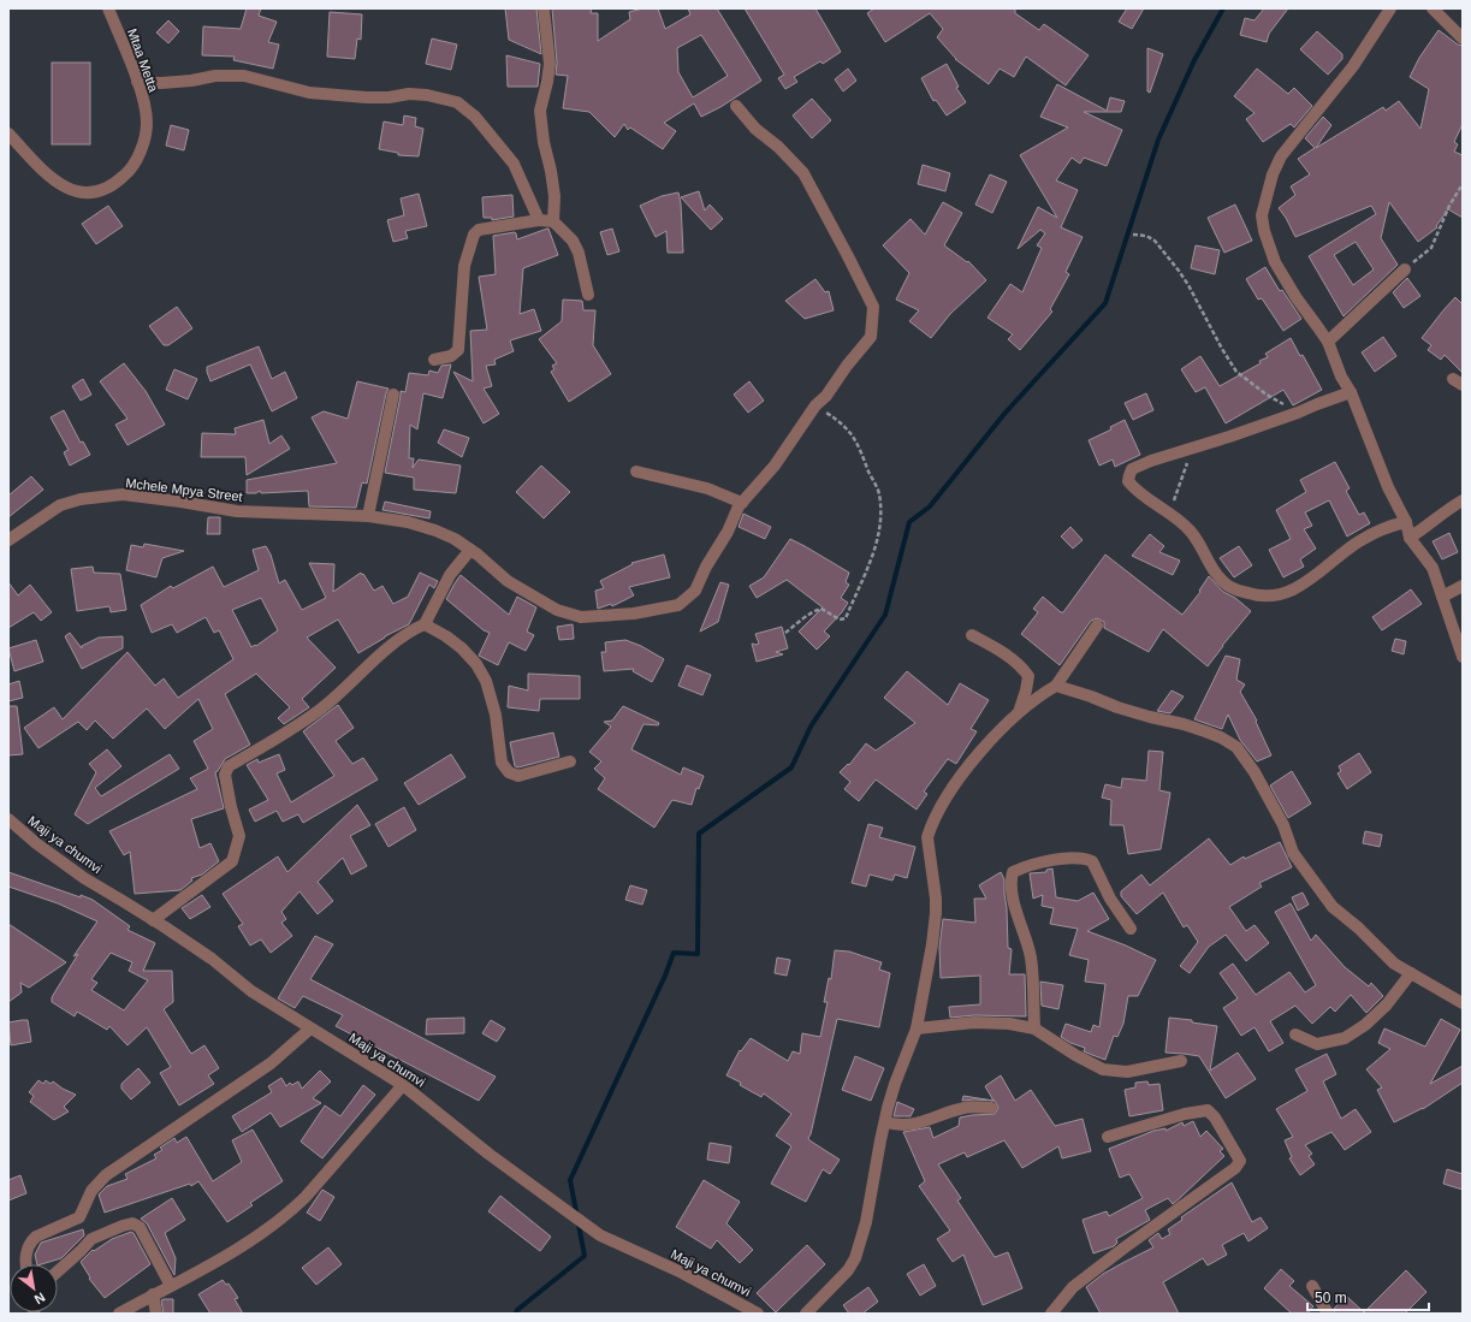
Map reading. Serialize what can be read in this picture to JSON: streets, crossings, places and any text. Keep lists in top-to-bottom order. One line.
{"streets":{"street":["Mtaa Metta","Mchele Mpya Street","Maji ya chumvi"]},"scale_bar":"50 m","north":"bottom right"}
